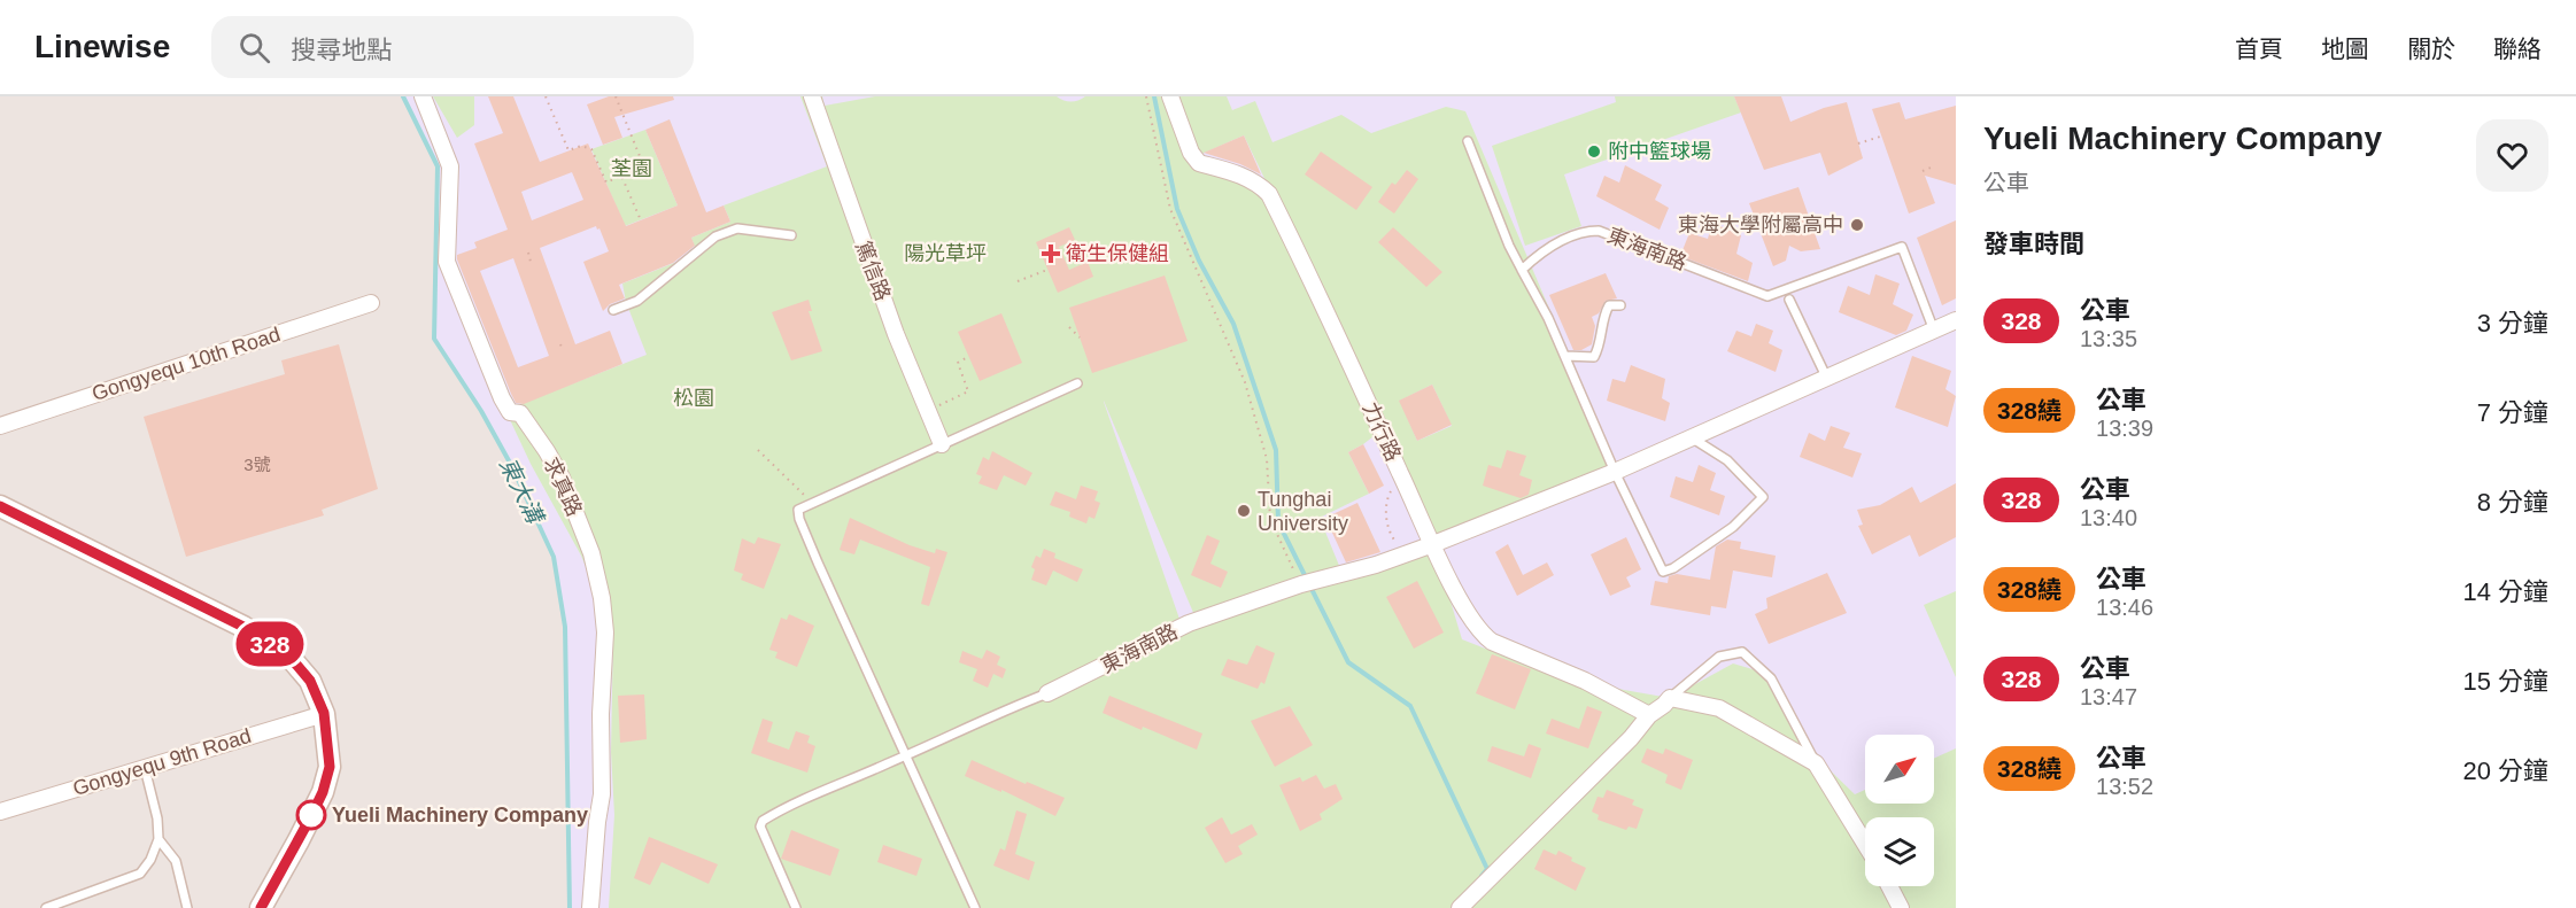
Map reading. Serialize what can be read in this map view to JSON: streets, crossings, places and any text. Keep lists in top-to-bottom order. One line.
{"streets":{"street":["東海南路","篤信路","Gongyequ 10th Road","力行路","求真路","Gongyequ 9th Road"]},"crossings":[["東海南路","力行路"]],"water":["東大溝"],"parks":["荃園","陽光草坪","松園"],"places":{"other":["附中籃球場","東海大學附屬高中","Tunghai University","Yueli Machinery Company"],"health":["衛生保健組"]},"lines":["bus line 328"],"house_numbers":["3號"],"north":"top right","page":{"header":"Linewise","search":"搜尋地點","nav":["首頁","地圖","關於","聯絡"],"on_map":"328","heading":[["Yueli Machinery Company","公車"],"發車時間"],"list":[{"mark":"328","name":"公車","note":"13:35","value":"3 分鐘"},{"mark":"328繞","name":"公車","note":"13:39","value":"7 分鐘"},{"mark":"328","name":"公車","note":"13:40","value":"8 分鐘"},{"mark":"328繞","name":"公車","note":"13:46","value":"14 分鐘"},{"mark":"328","name":"公車","note":"13:47","value":"15 分鐘"},{"mark":"328繞","name":"公車","note":"13:52","value":"20 分鐘"}]}}
